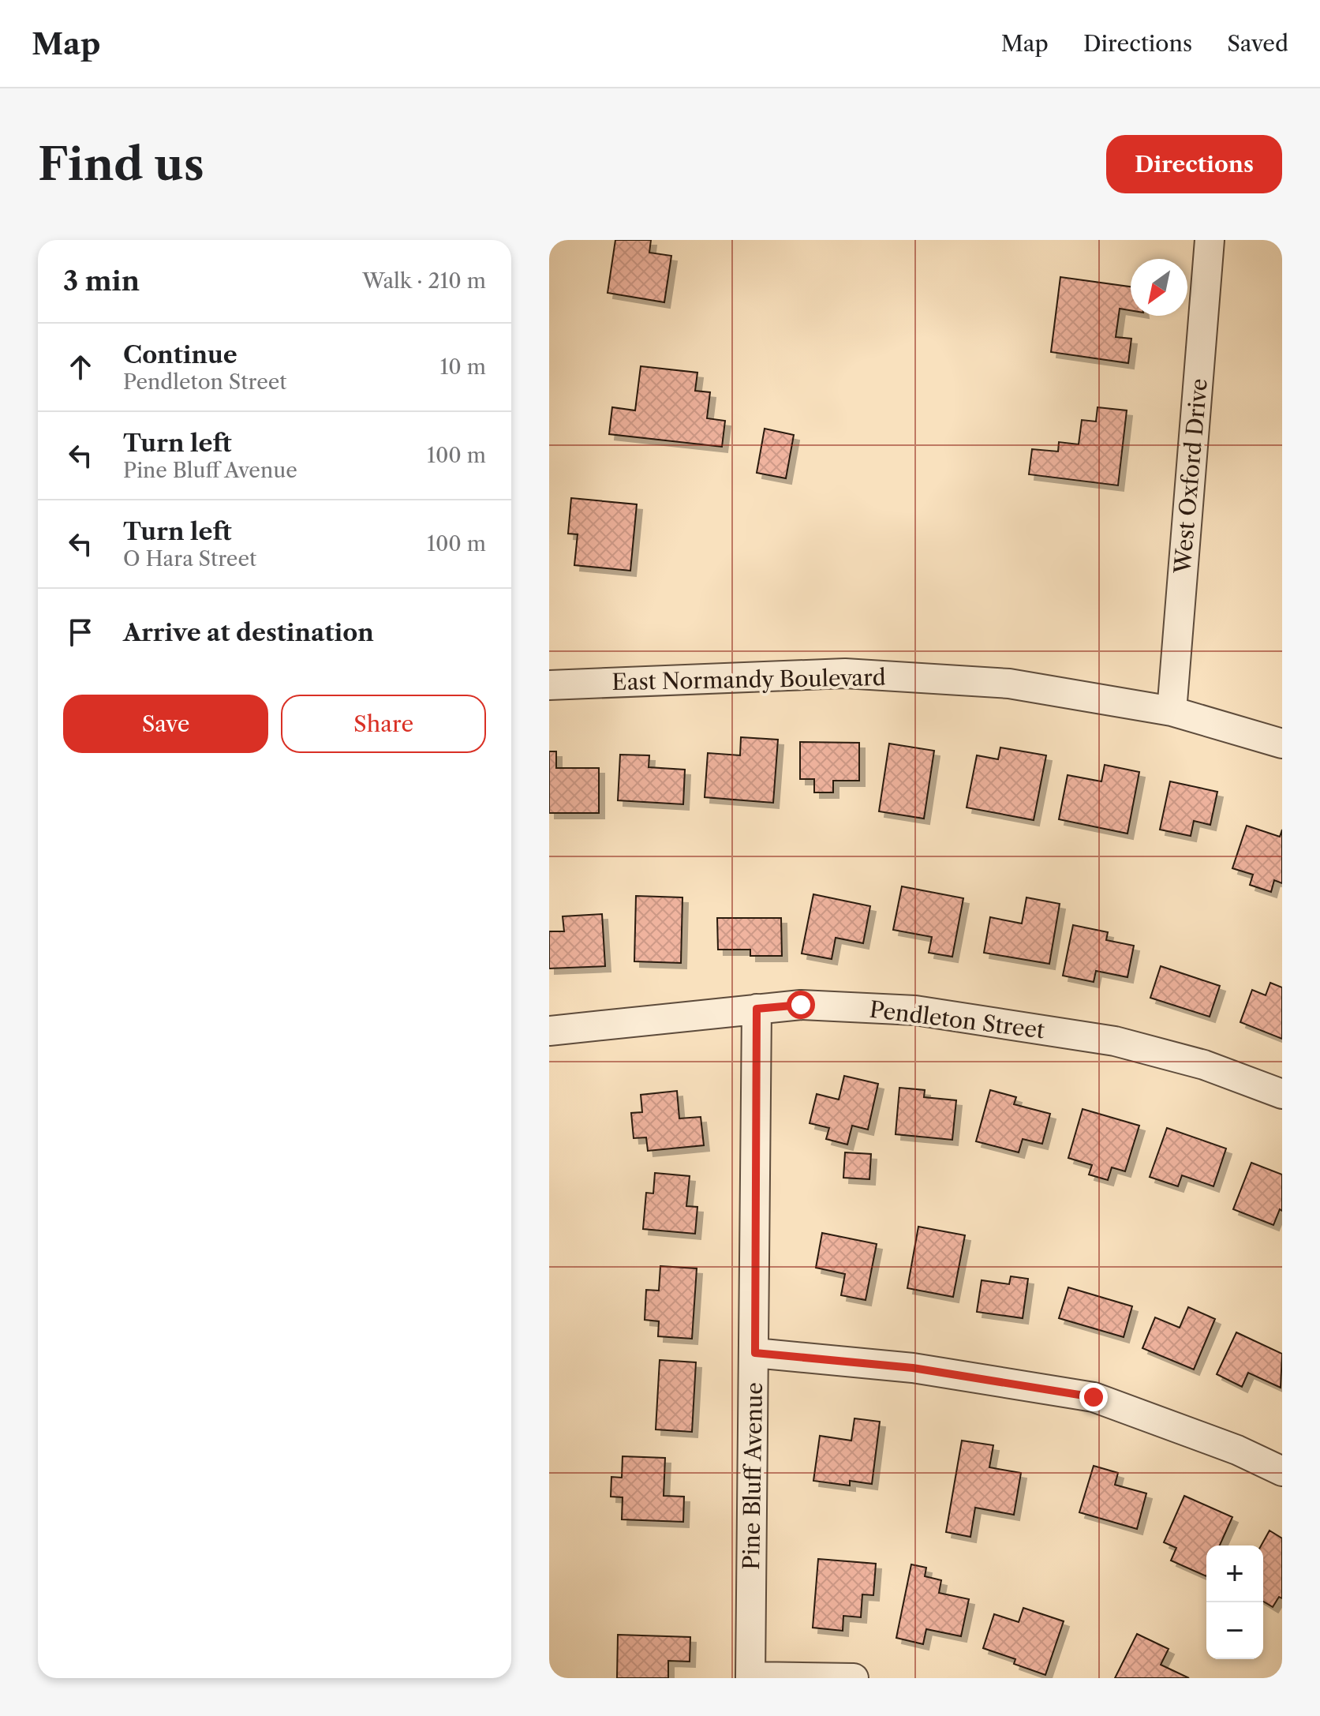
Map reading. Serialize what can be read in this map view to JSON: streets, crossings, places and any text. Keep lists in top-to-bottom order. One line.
{"streets":{"street":["West Oxford Drive","East Normandy Boulevard","Pendleton Street","Pine Bluff Avenue"]},"crossings":[["West Oxford Drive","East Normandy Boulevard"],["Pendleton Street","Pine Bluff Avenue"]],"north":"bottom left","page":{"header":"Map","nav":["Map","Directions","Saved"],"buttons":["Directions",["Save","Share"]],"title":"Find us","heading":["3 min","Walk · 210 m"],"list":[["Continue","Pendleton Street","10 m"],["Turn left","Pine Bluff Avenue","100 m"],["Turn left","O Hara Street","100 m"],"Arrive at destination"],"map_buttons":["+","−"]}}
